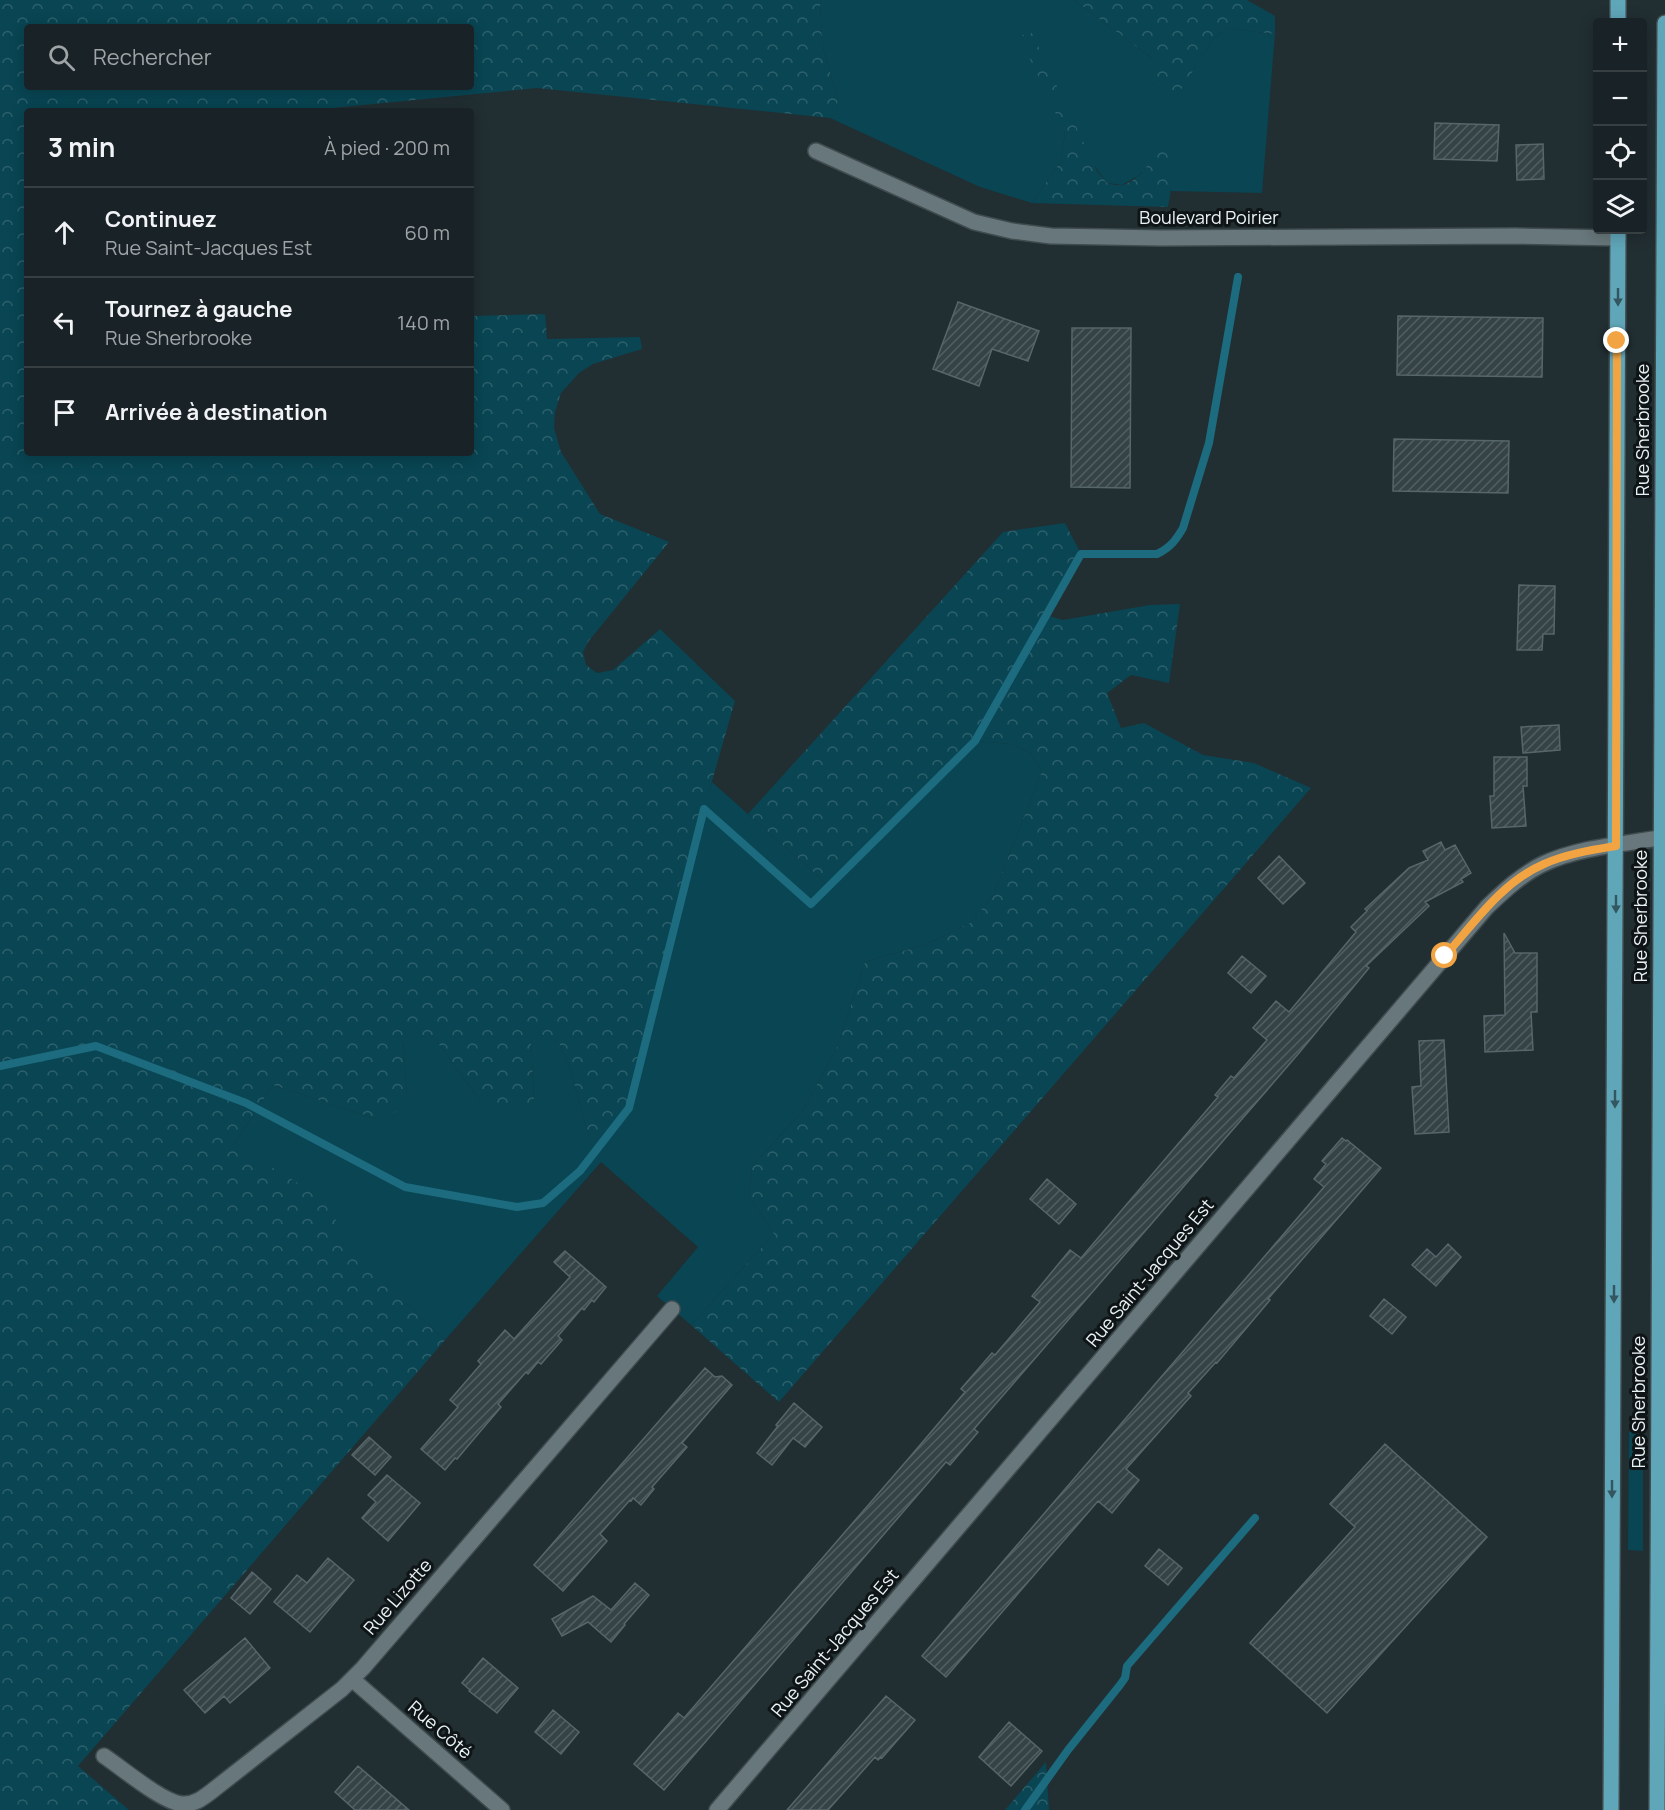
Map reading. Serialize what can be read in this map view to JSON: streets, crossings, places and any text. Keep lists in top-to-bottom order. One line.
{"streets":{"main road":["Rue Sherbrooke"],"street":["Boulevard Poirier","Rue Saint-Jacques Est","Rue Lizotte","Rue Côté"]},"crossings":[["Boulevard Poirier","Rue Sherbrooke"],["Rue Sherbrooke","Rue Saint-Jacques Est"],["Rue Lizotte","Rue Côté"]],"page":{"map_buttons":["+","−"],"search":"Rechercher","heading":["3 min","À pied · 200 m"],"list":[["Continuez","Rue Saint-Jacques Est","60 m"],["Tournez à gauche","Rue Sherbrooke","140 m"],"Arrivée à destination"]}}
